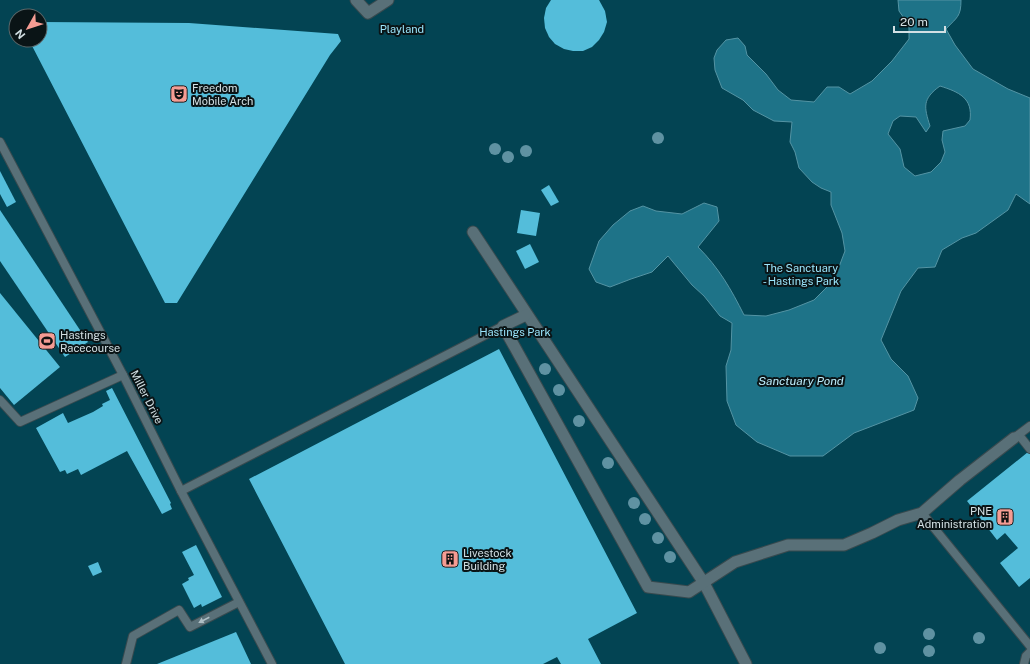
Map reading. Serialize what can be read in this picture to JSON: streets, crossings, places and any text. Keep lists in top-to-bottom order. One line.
{"streets":{"lane":["Miller Drive"]},"water":["Sanctuary Pond"],"parks":["Playland","The Sanctuary - Hastings Park","Hastings Park"],"places":{"theatre":["Freedom Mobile Arch"],"sports":["Hastings Racecourse"],"building":["PNE Administration","Livestock Building"]},"scale_bar":"20 m","north":"bottom left"}
